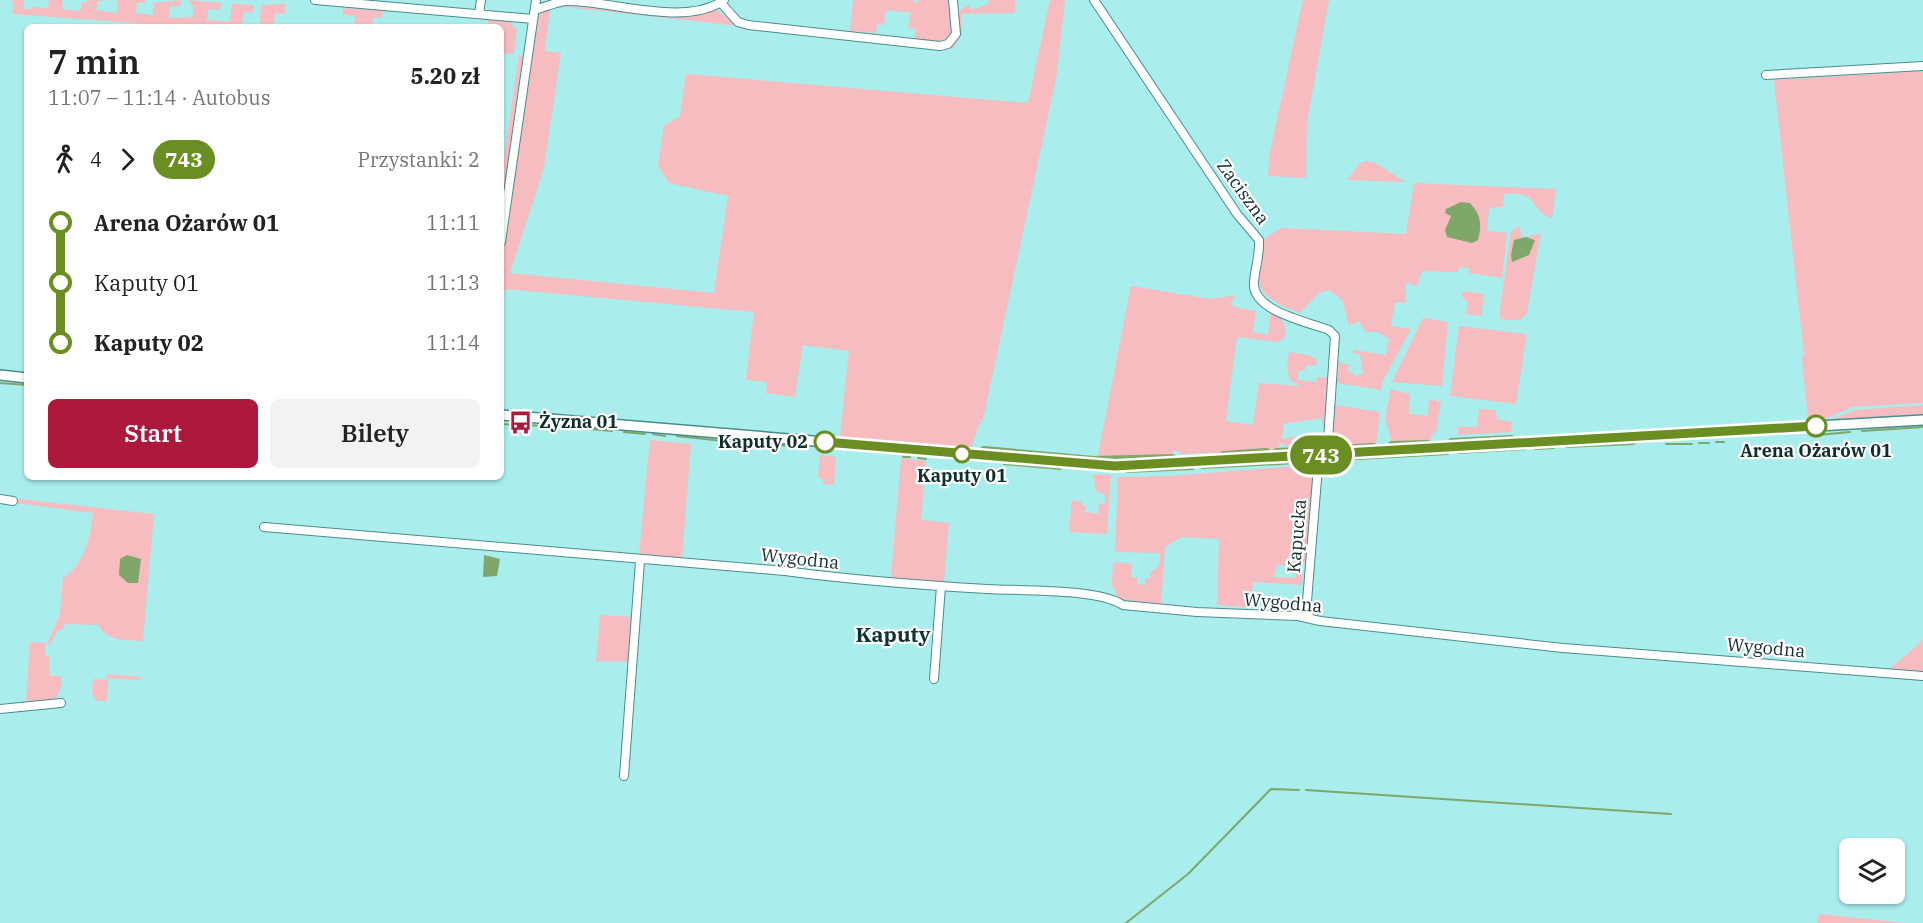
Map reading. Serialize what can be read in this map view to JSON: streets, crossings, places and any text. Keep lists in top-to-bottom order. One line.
{"streets":{"street":["Zaciszna","Kapucka","Wygodna"]},"crossings":[["Zaciszna","Kapucka"],["Kapucka","Wygodna"]],"districts":["Kaputy"],"places":{"bus stop":["Żyzna 01"],"other":["Arena Ożarów 01","Kaputy 02","Kaputy 01"]},"lines":["bus line 743"],"page":{"on_map":"743","heading":["7 min","11:07 – 11:14 · Autobus","5.20 zł"],"legs":["4","743","Przystanki: 2"],"list":[{"name":"Arena Ożarów 01","value":"11:11"},{"name":"Kaputy 01","value":"11:13"},{"name":"Kaputy 02","value":"11:14"}],"buttons":["Start","Bilety"]}}
